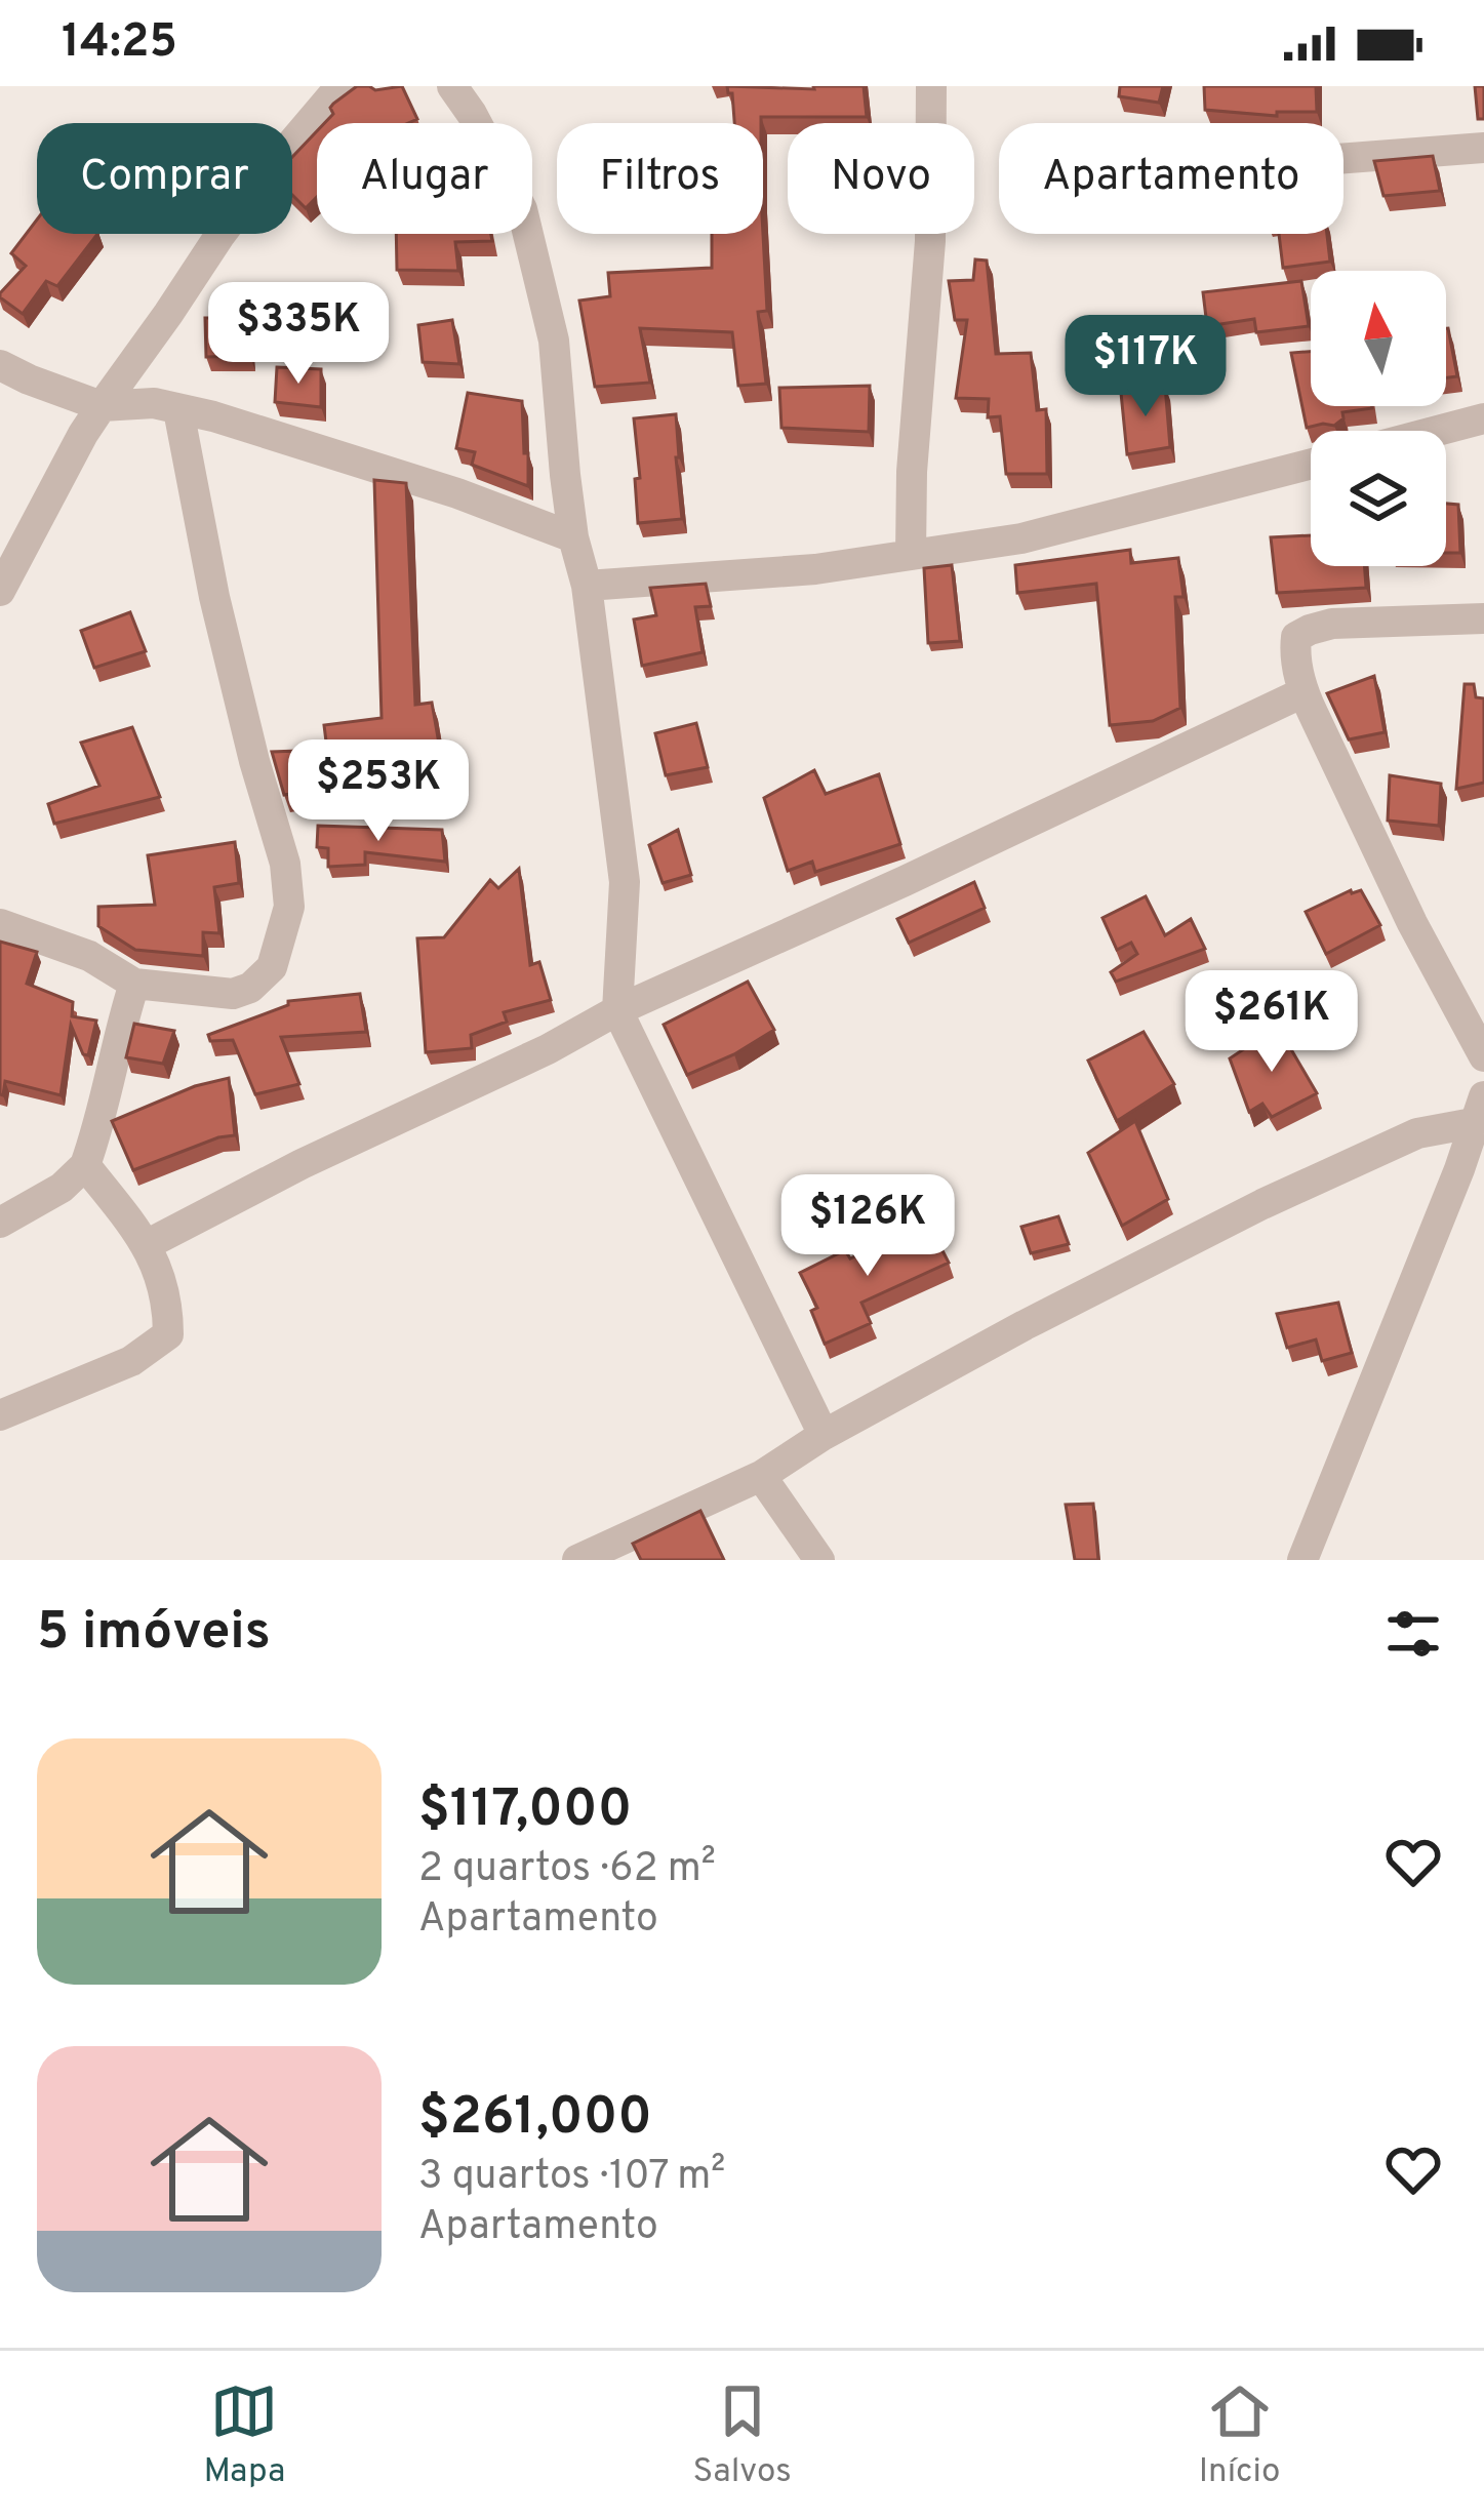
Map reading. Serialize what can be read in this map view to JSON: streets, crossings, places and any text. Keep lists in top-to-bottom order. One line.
{"north":"top","page":{"status":"14:25","chip":["Comprar","Alugar","Filtros","Novo","Apartamento"],"price":["$335K","$117K","$253K","$261K","$126K"],"heading":"5 imóveis","list":[{"name":"$117,000","note":"2 quartos · 62 m² · Apartamento"},{"name":"$261,000","note":"3 quartos · 107 m² · Apartamento"}],"tabs":["Mapa","Salvos","Início"]}}
